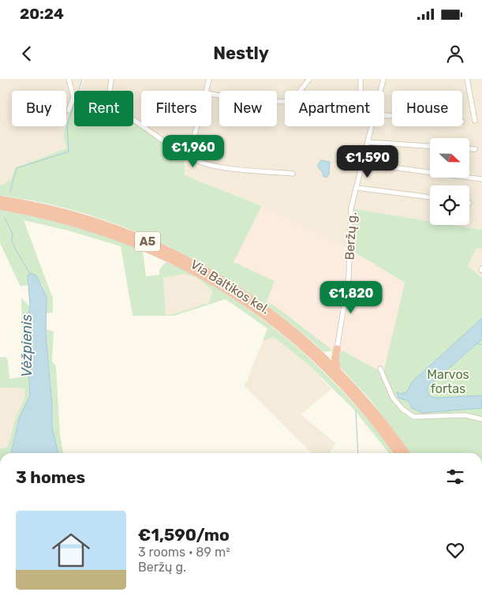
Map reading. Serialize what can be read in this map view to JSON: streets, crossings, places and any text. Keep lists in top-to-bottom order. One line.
{"streets":{"highway":["A5","Via Baltikos kel."],"street":["Beržų g."]},"water":["Vėžpienis"],"parks":["Marvos fortas"],"north":"right","page":{"status":"20:24","header":"Nestly","chip":["Buy","Rent","Filters","New","Apartment","House"],"price":["€1,960","€1,590","€1,820"],"heading":"3 homes","list":[{"name":"€1,590/mo","note":"3 rooms · 89 m² · Beržų g."}]}}
